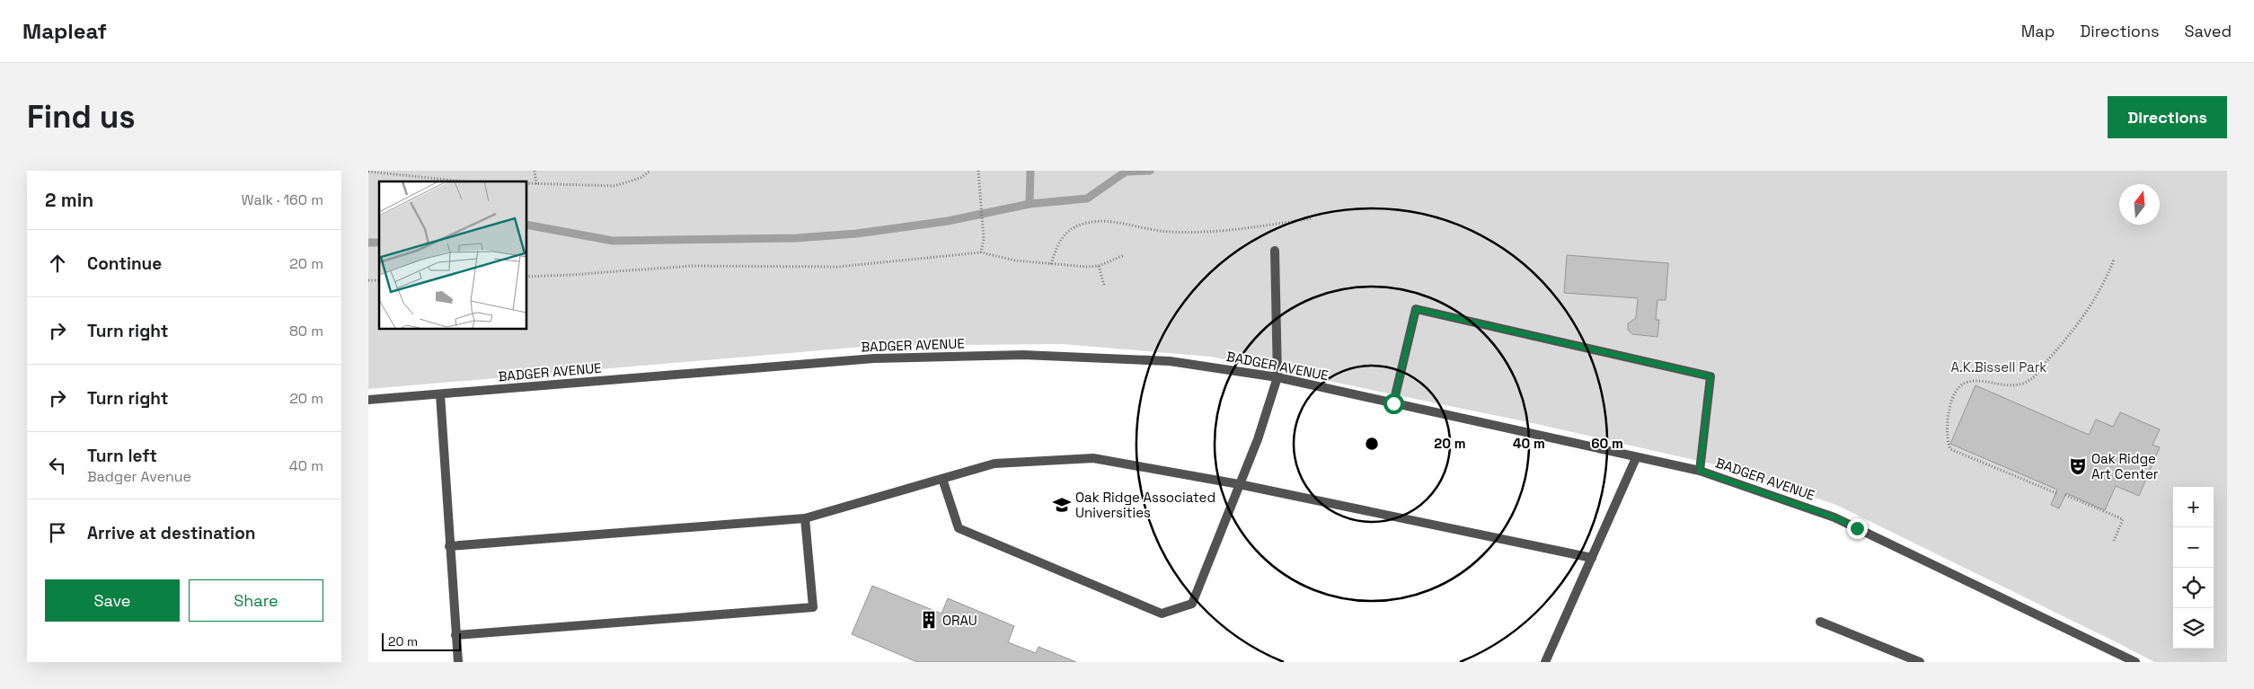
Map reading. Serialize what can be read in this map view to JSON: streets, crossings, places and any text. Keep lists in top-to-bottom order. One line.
{"streets":{"street":["BADGER AVENUE"]},"parks":["A.K.Bissell Park"],"places":{"theatre":["Oak Ridge Art Center"],"school or university":["Oak Ridge Associated Universities"],"building":["ORAU"]},"scale_bar":"20 m","north":"top","page":{"header":"Mapleaf","nav":["Map","Directions","Saved"],"buttons":["Directions",["Save","Share"]],"title":"Find us","heading":["2 min","Walk · 160 m"],"list":[["Continue","20 m"],["Turn right","80 m"],["Turn right","20 m"],["Turn left","Badger Avenue","40 m"],"Arrive at destination"],"map_buttons":["+","−"],"scale":"20 m"},"rings":["20 m","40 m","60 m"]}
